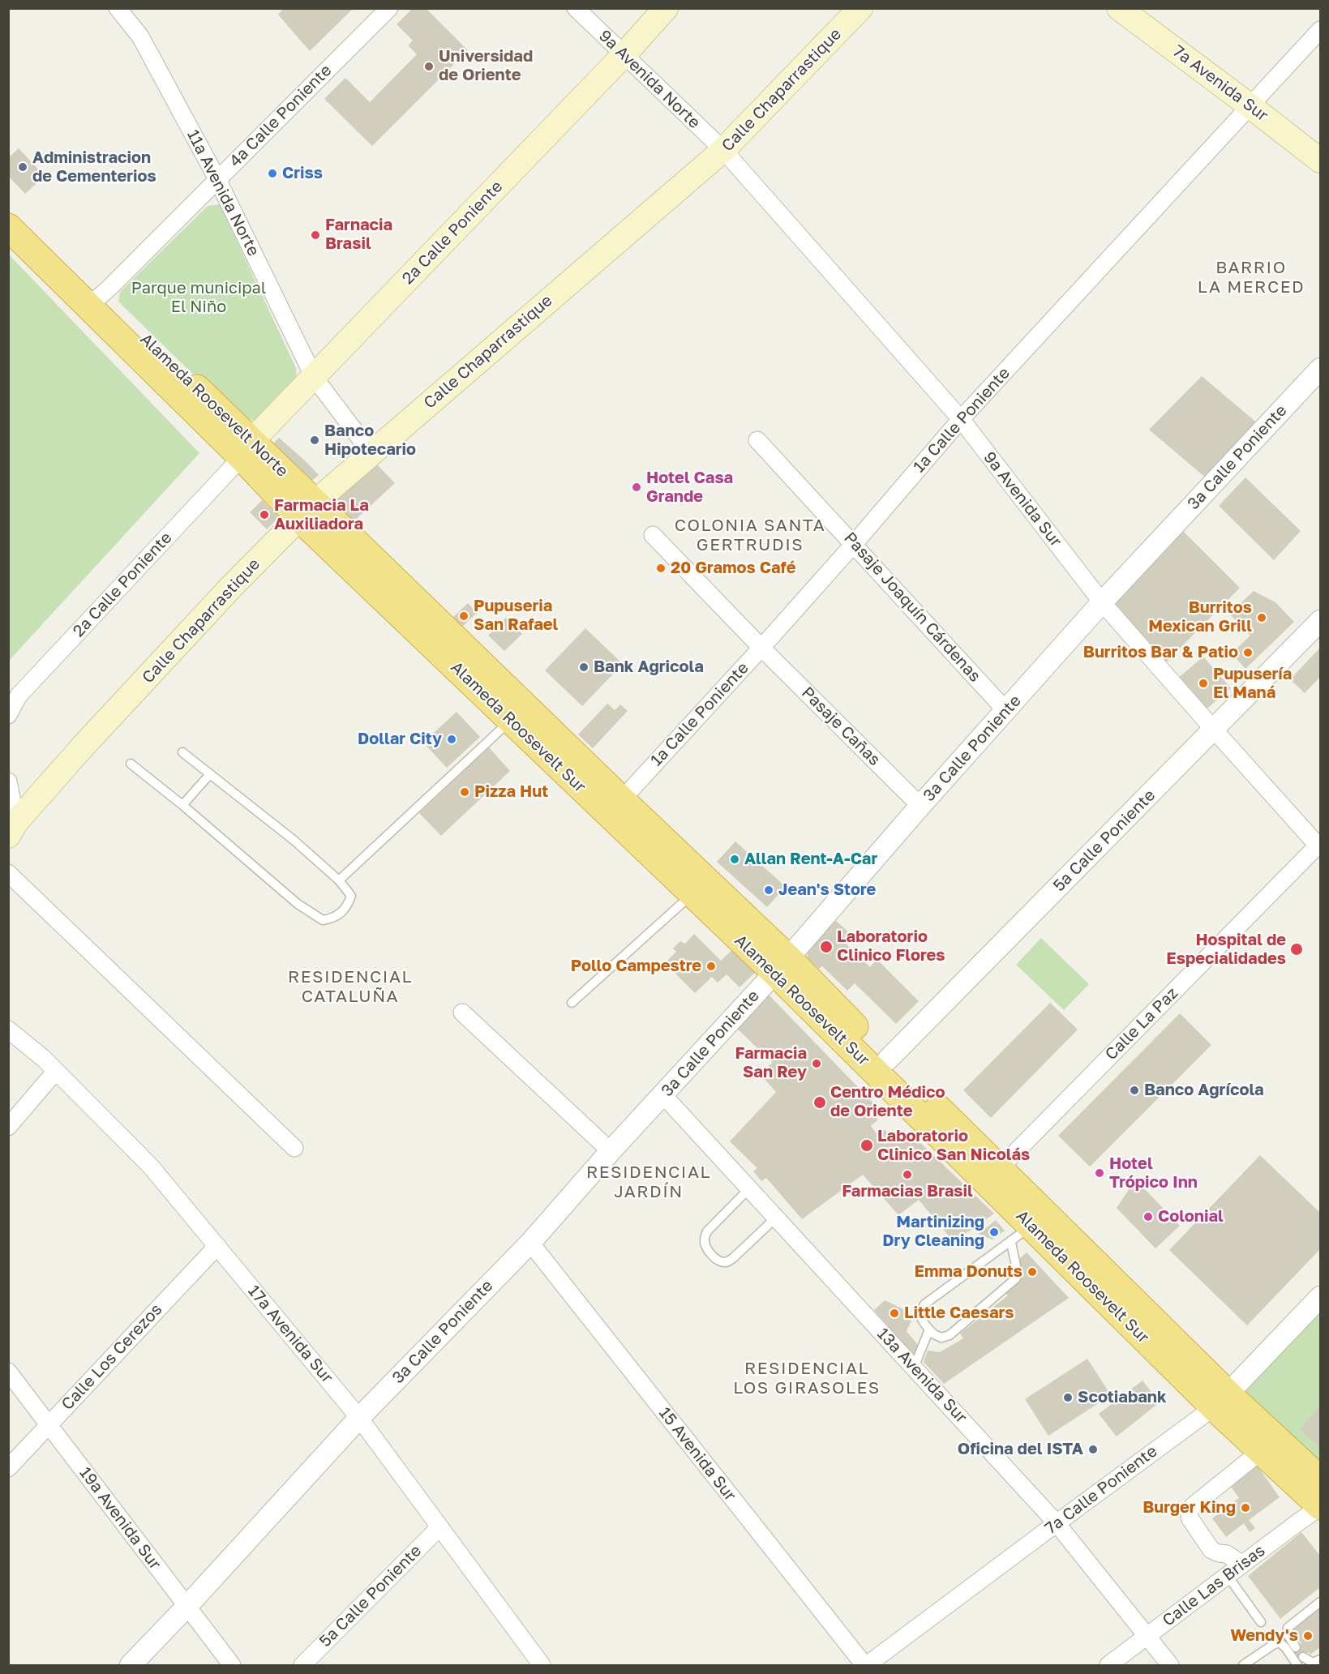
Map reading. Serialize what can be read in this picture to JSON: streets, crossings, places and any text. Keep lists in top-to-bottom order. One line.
{"streets":{"highway":["Alameda Roosevelt Norte","Alameda Roosevelt Sur"],"main road":["7a Avenida Sur","Calle Chaparrastique","2a Calle Poniente"],"street":["9a Avenida Norte","4a Calle Poniente","11a Avenida Norte","1a Calle Poniente","3a Calle Poniente","9a Avenida Sur","Pasaje Joaquín Cárdenas","Pasaje Cañas","5a Calle Poniente","Calle La Paz","17a Avenida Sur","Calle Los Cerezos","13a Avenida Sur","15 Avenida Sur","7a Calle Poniente","19a Avenida Sur","Calle Las Brisas"]},"crossings":[["9a Avenida Norte","Calle Chaparrastique"],["9a Avenida Norte","2a Calle Poniente"],["9a Avenida Norte","9a Avenida Sur"],["7a Avenida Sur","1a Calle Poniente"],["Calle Chaparrastique","11a Avenida Norte"],["Calle Chaparrastique","Alameda Roosevelt Norte"],["Calle Chaparrastique","9a Avenida Sur"],["Calle Chaparrastique","Alameda Roosevelt Sur"],["4a Calle Poniente","11a Avenida Norte"],["4a Calle Poniente","Alameda Roosevelt Norte"],["11a Avenida Norte","2a Calle Poniente"],["2a Calle Poniente","Alameda Roosevelt Norte"],["Alameda Roosevelt Norte","Alameda Roosevelt Sur"],["1a Calle Poniente","9a Avenida Sur"],["1a Calle Poniente","Pasaje Joaquín Cárdenas"],["1a Calle Poniente","Pasaje Cañas"],["1a Calle Poniente","Alameda Roosevelt Sur"],["3a Calle Poniente","9a Avenida Sur"],["3a Calle Poniente","Pasaje Joaquín Cárdenas"],["3a Calle Poniente","Pasaje Cañas"],["3a Calle Poniente","Alameda Roosevelt Sur"],["3a Calle Poniente","17a Avenida Sur"],["3a Calle Poniente","13a Avenida Sur"],["3a Calle Poniente","15 Avenida Sur"],["3a Calle Poniente","19a Avenida Sur"],["9a Avenida Sur","5a Calle Poniente"],["9a Avenida Sur","Calle La Paz"],["Alameda Roosevelt Sur","5a Calle Poniente"],["Alameda Roosevelt Sur","Calle La Paz"],["Alameda Roosevelt Sur","7a Calle Poniente"],["Alameda Roosevelt Sur","Calle Las Brisas"],["5a Calle Poniente","17a Avenida Sur"],["17a Avenida Sur","Calle Los Cerezos"],["Calle Los Cerezos","19a Avenida Sur"],["13a Avenida Sur","7a Calle Poniente"],["13a Avenida Sur","Calle Las Brisas"],["15 Avenida Sur","7a Calle Poniente"]],"districts":["BARRIO LA MERCED","COLONIA SANTA GERTRUDIS","RESIDENCIAL CATALUÑA","RESIDENCIAL JARDÍN","RESIDENCIAL LOS GIRASOLES"],"parks":["Parque municipal El Niño"],"places":["Universidad de Oriente","Administracion de Cementerios","Criss","Farnacia Brasil","Banco Hipotecario","Hotel Casa Grande","Farmacia La Auxiliadora","20 Gramos Café","Pupuseria San Rafael","Burritos Mexican Grill","Burritos Bar & Patio","Bank Agricola","Pupusería El Maná","Dollar City","Pizza Hut","Allan Rent-A-Car","Jean's Store","Laboratorio Clinico Flores","Hospital de Especialidades","Pollo Campestre","Farmacia San Rey","Banco Agrícola","Centro Médico de Oriente","Laboratorio Clinico San Nicolás","Hotel Trópico Inn","Farmacias Brasil","Colonial","Martinizing Dry Cleaning","Emma Donuts","Little Caesars","Scotiabank","Oficina del ISTA","Burger King","Wendy's"]}
